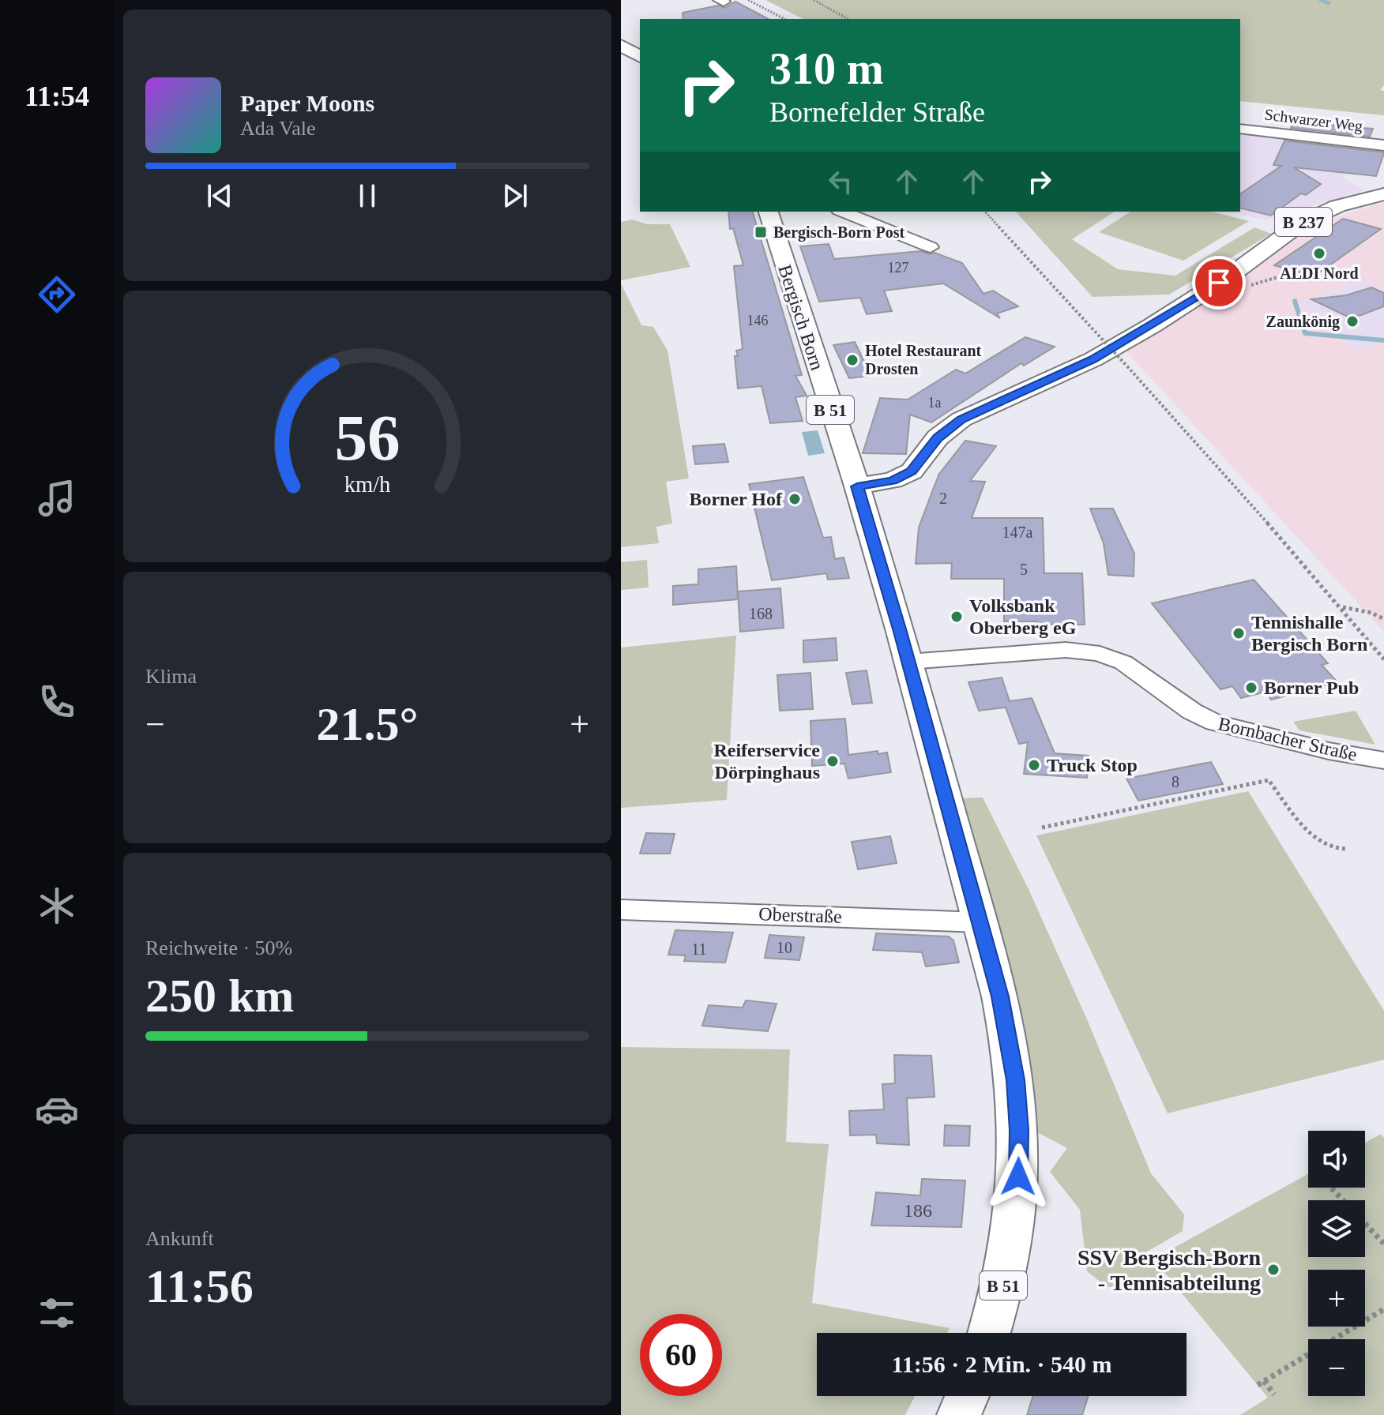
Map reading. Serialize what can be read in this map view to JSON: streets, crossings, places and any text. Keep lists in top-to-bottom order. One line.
{"streets":{"main road":["B 237","Bergisch Born","B 51"],"street":["Schwarzer Weg","Bornbacher Straße","Oberstraße"]},"crossings":[["B 237","Bergisch Born"],["Bergisch Born","Bornbacher Straße"],["Bergisch Born","Oberstraße"]],"places":{"transit":["Bergisch-Born Post"],"other":["ALDI Nord","Zaunkönig","Hotel Restaurant Drosten","Borner Hof","Volksbank Oberberg eG","Tennishalle Bergisch Born","Borner Pub","Reiferservice Dörpinghaus","Truck Stop","SSV Bergisch-Born - Tennisabteilung"]},"house_numbers":["127","146","1a","2","147a","5","168","8","10","11","186"],"page":{"tabs":"11:54","turn":["310 m","Bornefelder Straße"],"song":["Paper Moons","Ada Vale"],"tile":["Klima",["Reichweite · 50%","250 km"],["Ankunft","11:56"]],"heat":["−","21.5°","+"],"map_buttons":["+","−"],"limit":"60","trip":"11:56 · 2 Min. · 540 m","gauge":["56","km/h"]}}
